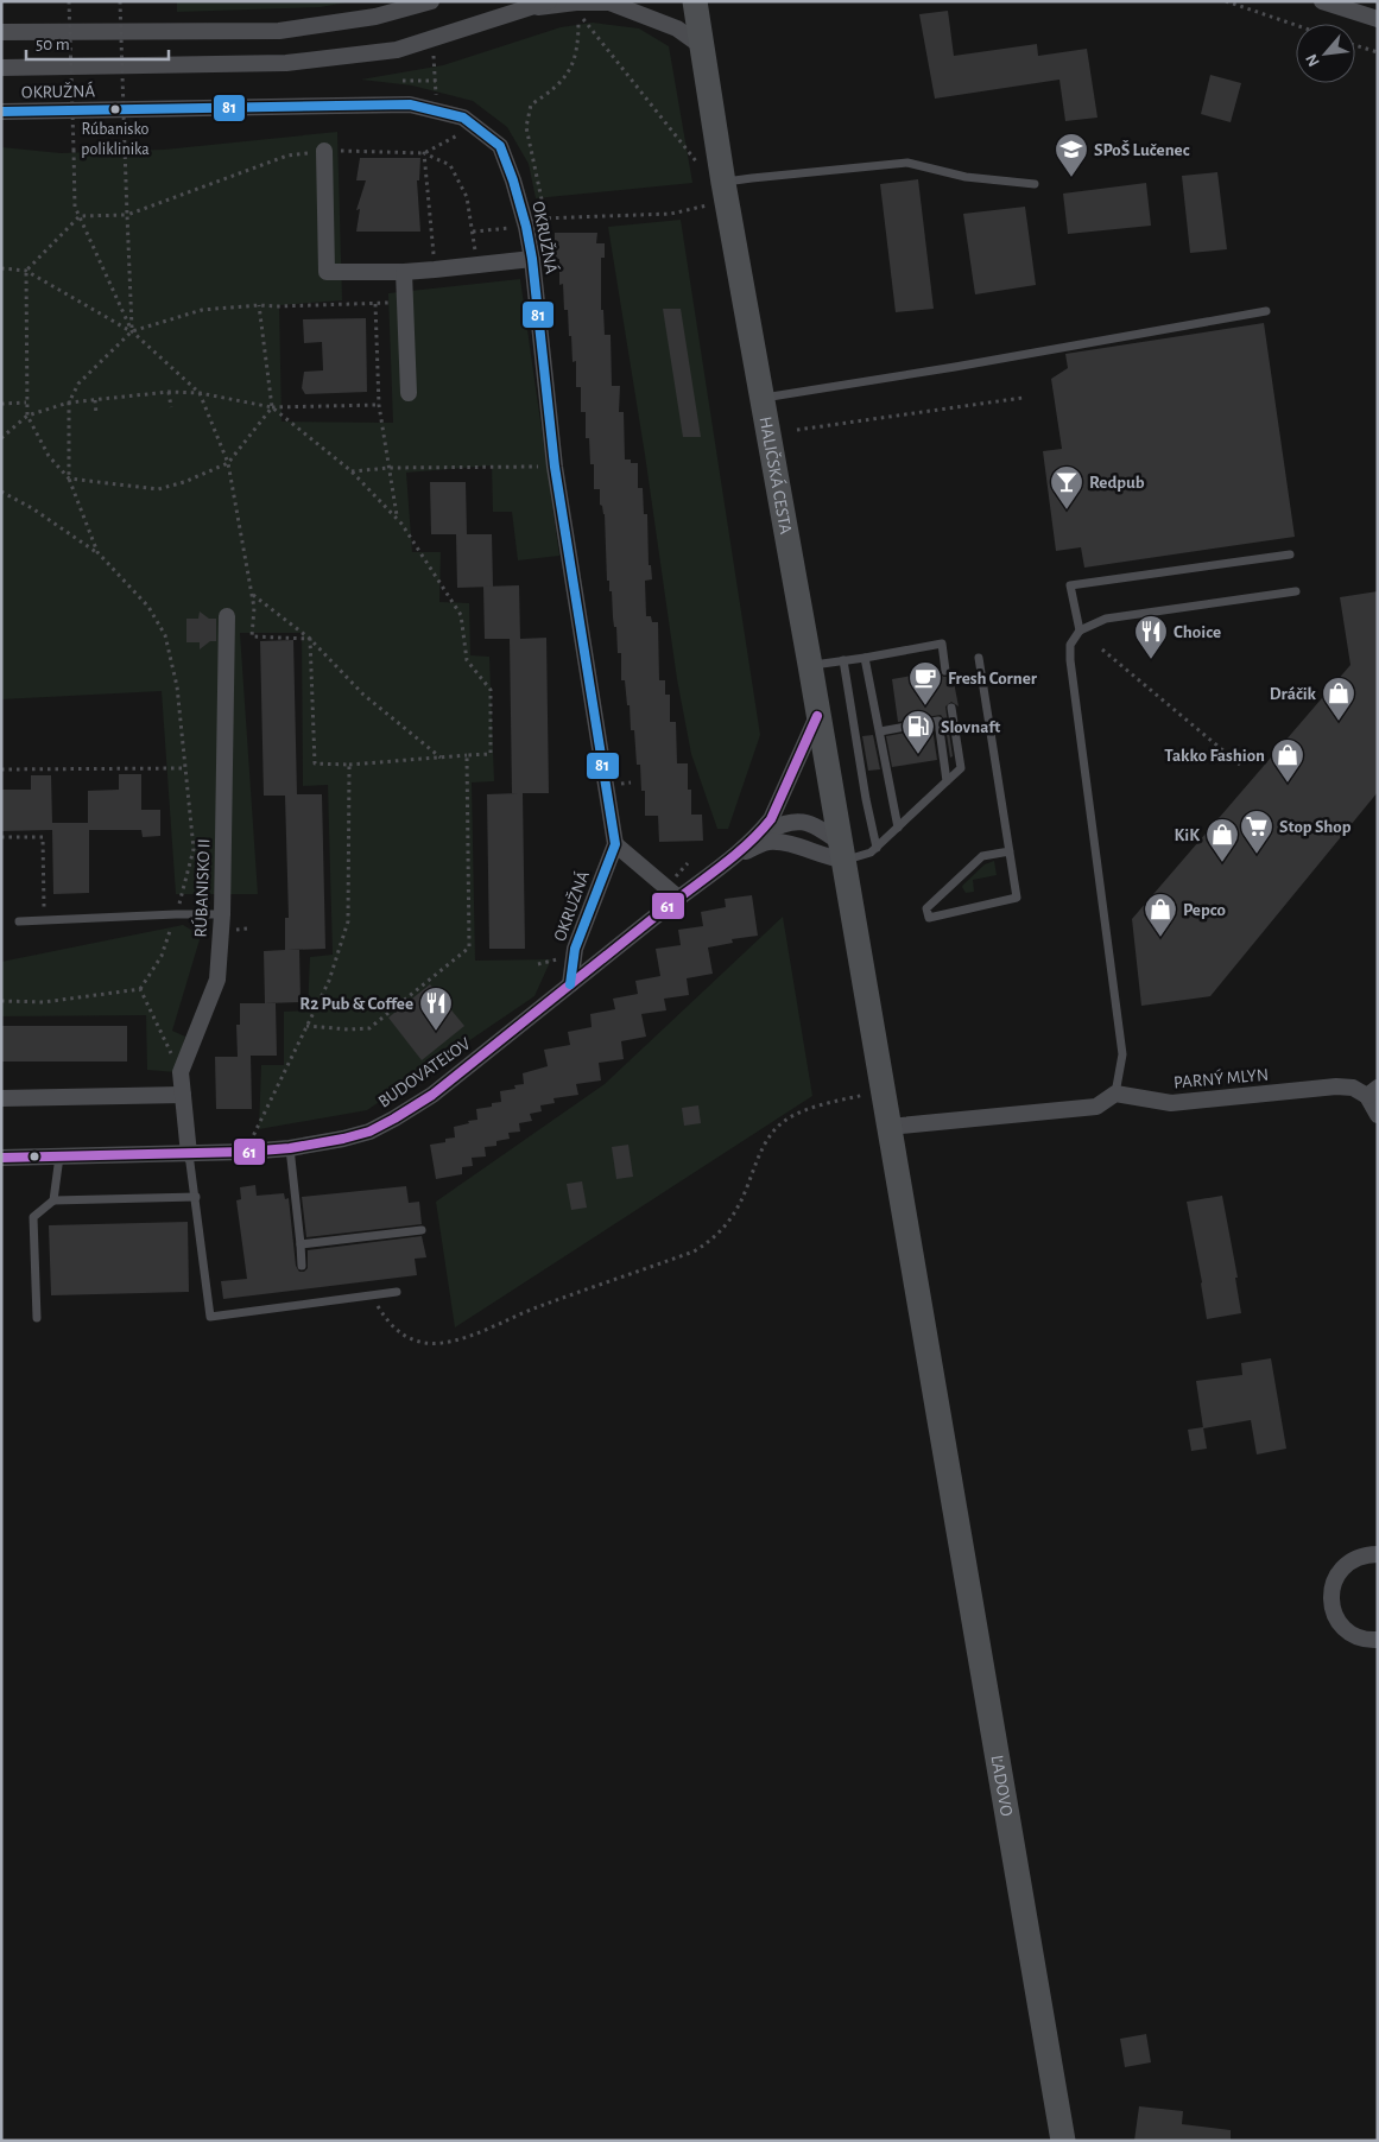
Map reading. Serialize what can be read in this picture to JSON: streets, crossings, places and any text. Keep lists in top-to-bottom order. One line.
{"streets":{"main road":["HALIČSKÁ CESTA","ĽADOVO"],"street":["OKRUŽNÁ","RÚBANISKO II","BUDOVATEĽOV","PARNÝ MLYN"]},"crossings":[["OKRUŽNÁ","BUDOVATEĽOV"],["HALIČSKÁ CESTA","BUDOVATEĽOV"],["HALIČSKÁ CESTA","ĽADOVO"],["RÚBANISKO II","BUDOVATEĽOV"]],"places":{"other":["Rúbanisko poliklinika"],"school or university":["SPoŠ Lučenec"],"bar":["Redpub"],"restaurant":["Choice","R2 Pub & Coffee"],"cafe":["Fresh Corner"],"shop":["Dráčik","Takko Fashion","KiK","Pepco"],"fuel station":["Slovnaft"],"supermarket":["Stop Shop"]},"lines":["transit line 81","transit line 61"],"scale_bar":"50 m","north":"bottom left"}
